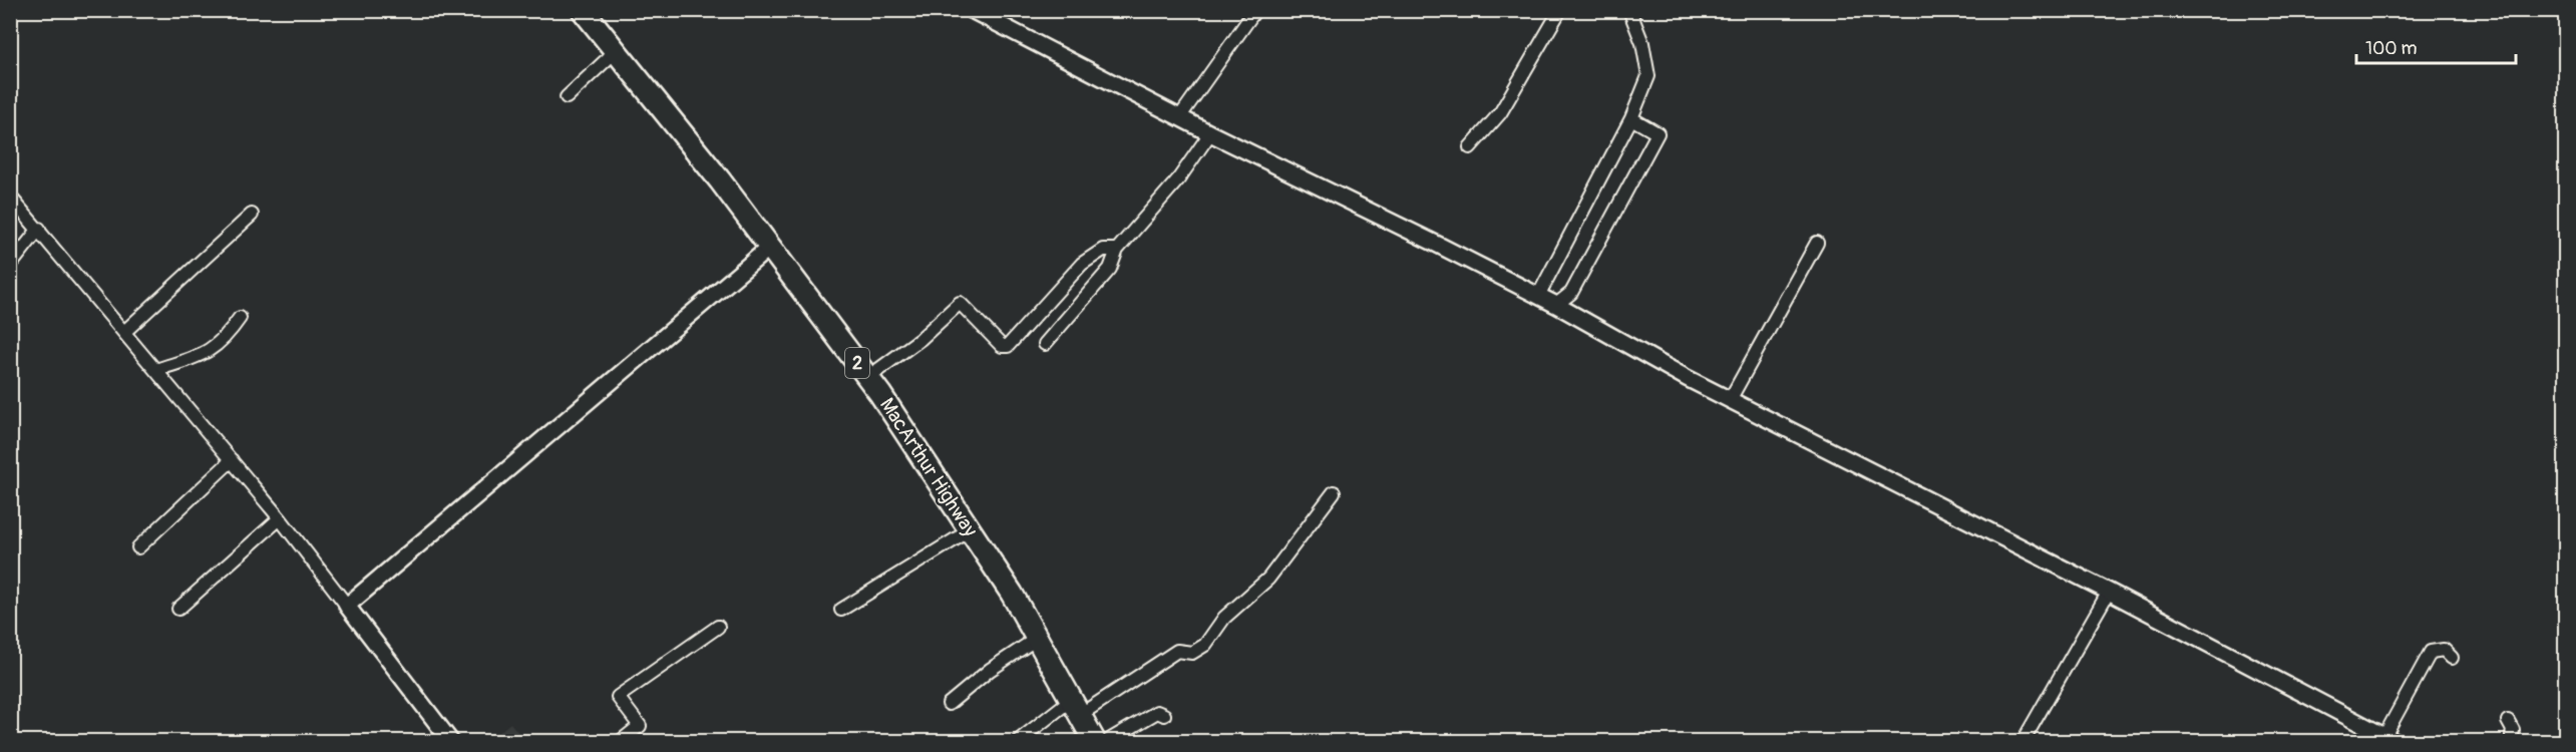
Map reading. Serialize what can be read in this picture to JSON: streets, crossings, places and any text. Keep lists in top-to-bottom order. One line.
{"streets":{"highway":["2","MacArthur Highway"]},"scale_bar":"100 m"}
